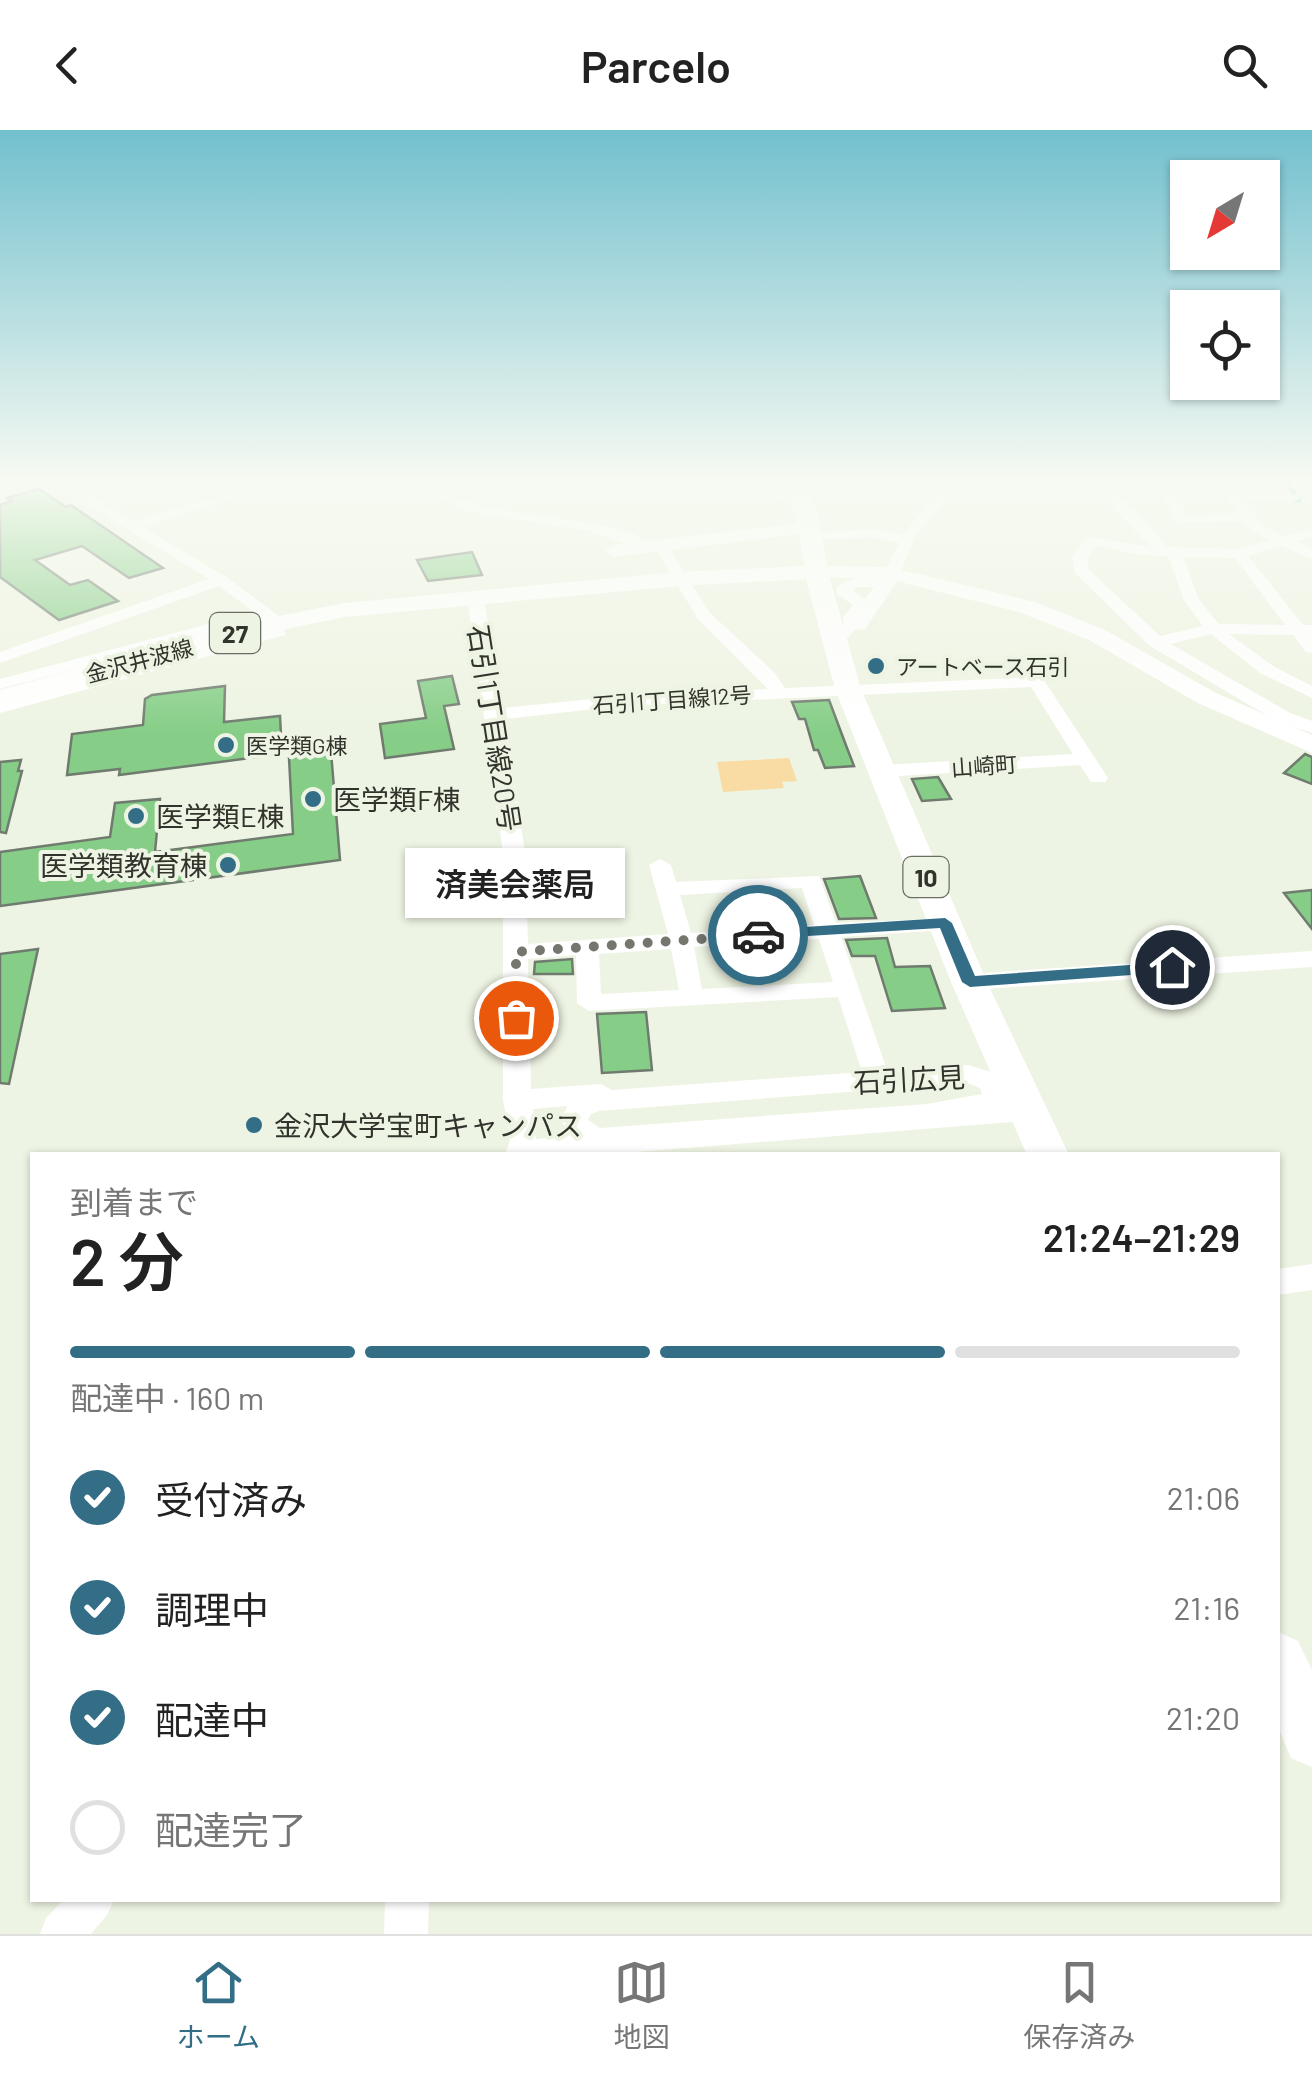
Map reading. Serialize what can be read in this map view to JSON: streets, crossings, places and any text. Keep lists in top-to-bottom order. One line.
{"streets":{"main road":["27","金沢井波線","10"],"street":["石引1丁目線12号","石引1丁目線20号","山崎町","石引広見"]},"crossings":[["金沢井波線","石引1丁目線20号"],["金沢井波線","10"],["石引1丁目線12号","石引1丁目線20号"],["石引1丁目線12号","山崎町"],["石引1丁目線12号","10"],["石引1丁目線20号","10"],["石引1丁目線20号","石引広見"],["山崎町","10"]],"places":["アートベース石引","医学類G棟","医学類F棟","医学類E棟","医学類教育棟","済美会薬局","金沢大学宝町キャンパス"],"north":"bottom left","page":{"header":"Parcelo","bubble":"済美会薬局","heading":["2 分","到着まで","21:24–21:29"],"bar":"配達中 · 160 m","list":[["受付済み","21:06"],["調理中","21:16"],["配達中","21:20"],"配達完了"],"tabs":["ホーム","地図","保存済み"]}}
